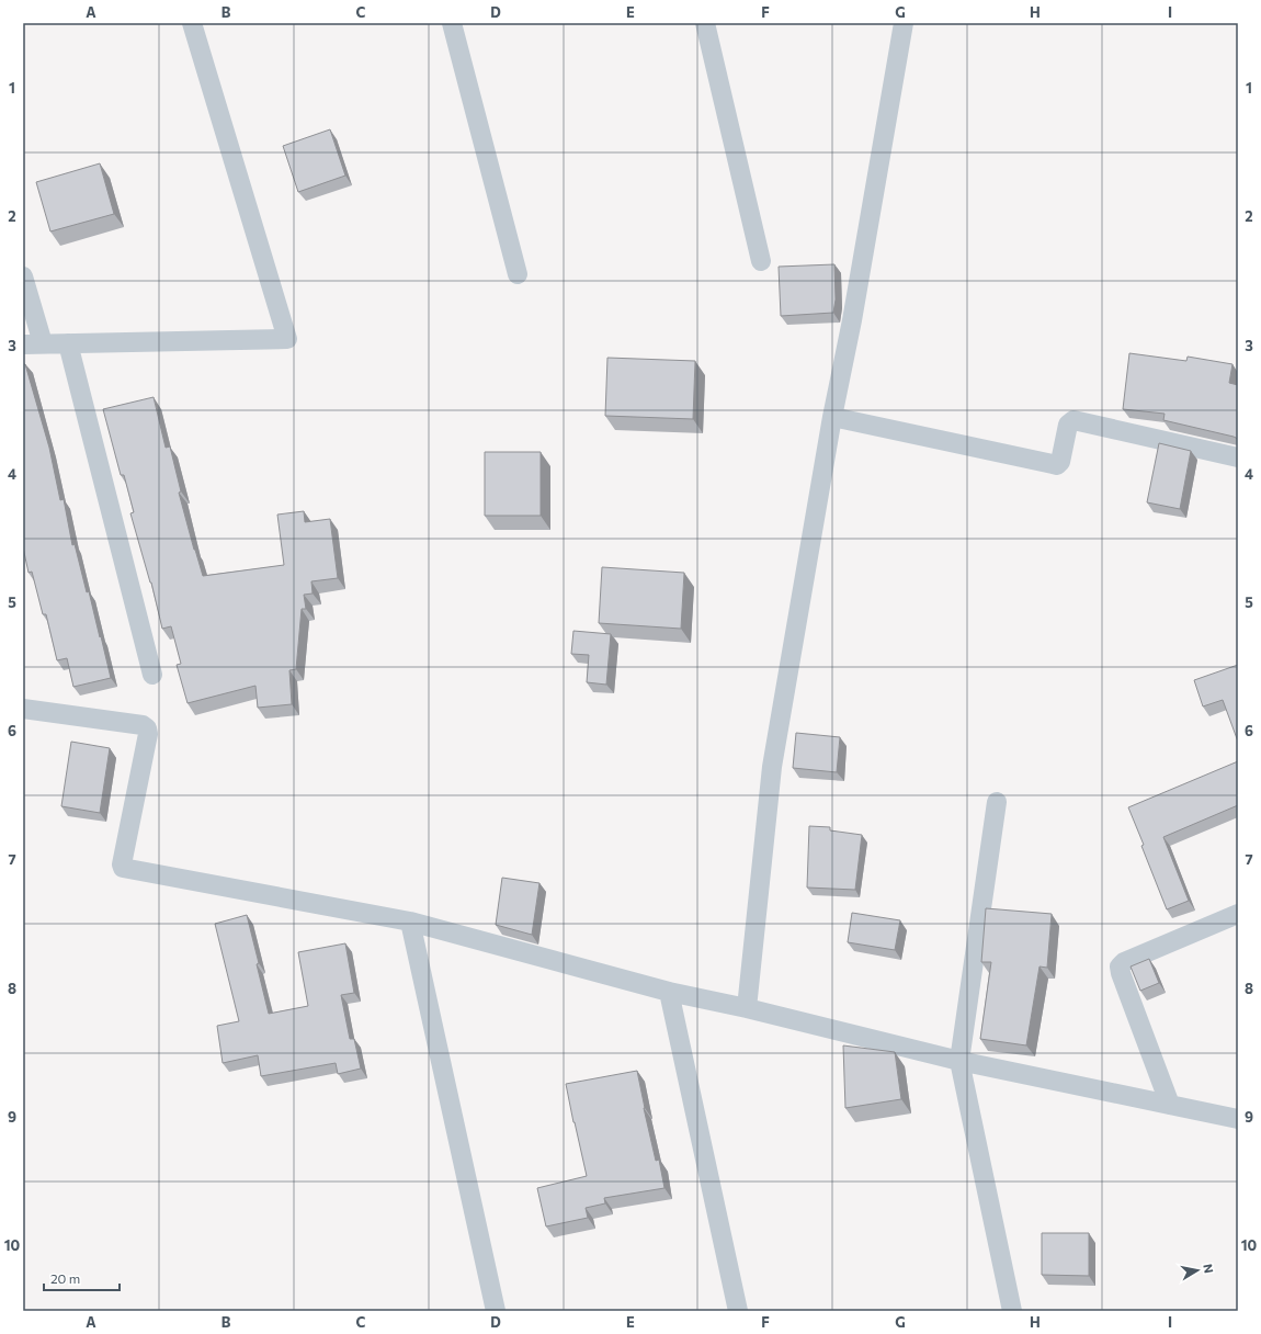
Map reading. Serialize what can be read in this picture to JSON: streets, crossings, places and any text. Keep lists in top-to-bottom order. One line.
{"scale_bar":"20 m","north":"right","grid":{"columns":["A","B","C","D","E","F","G","H","I"],"rows":["1","2","3","4","5","6","7","8","9","10"]}}
